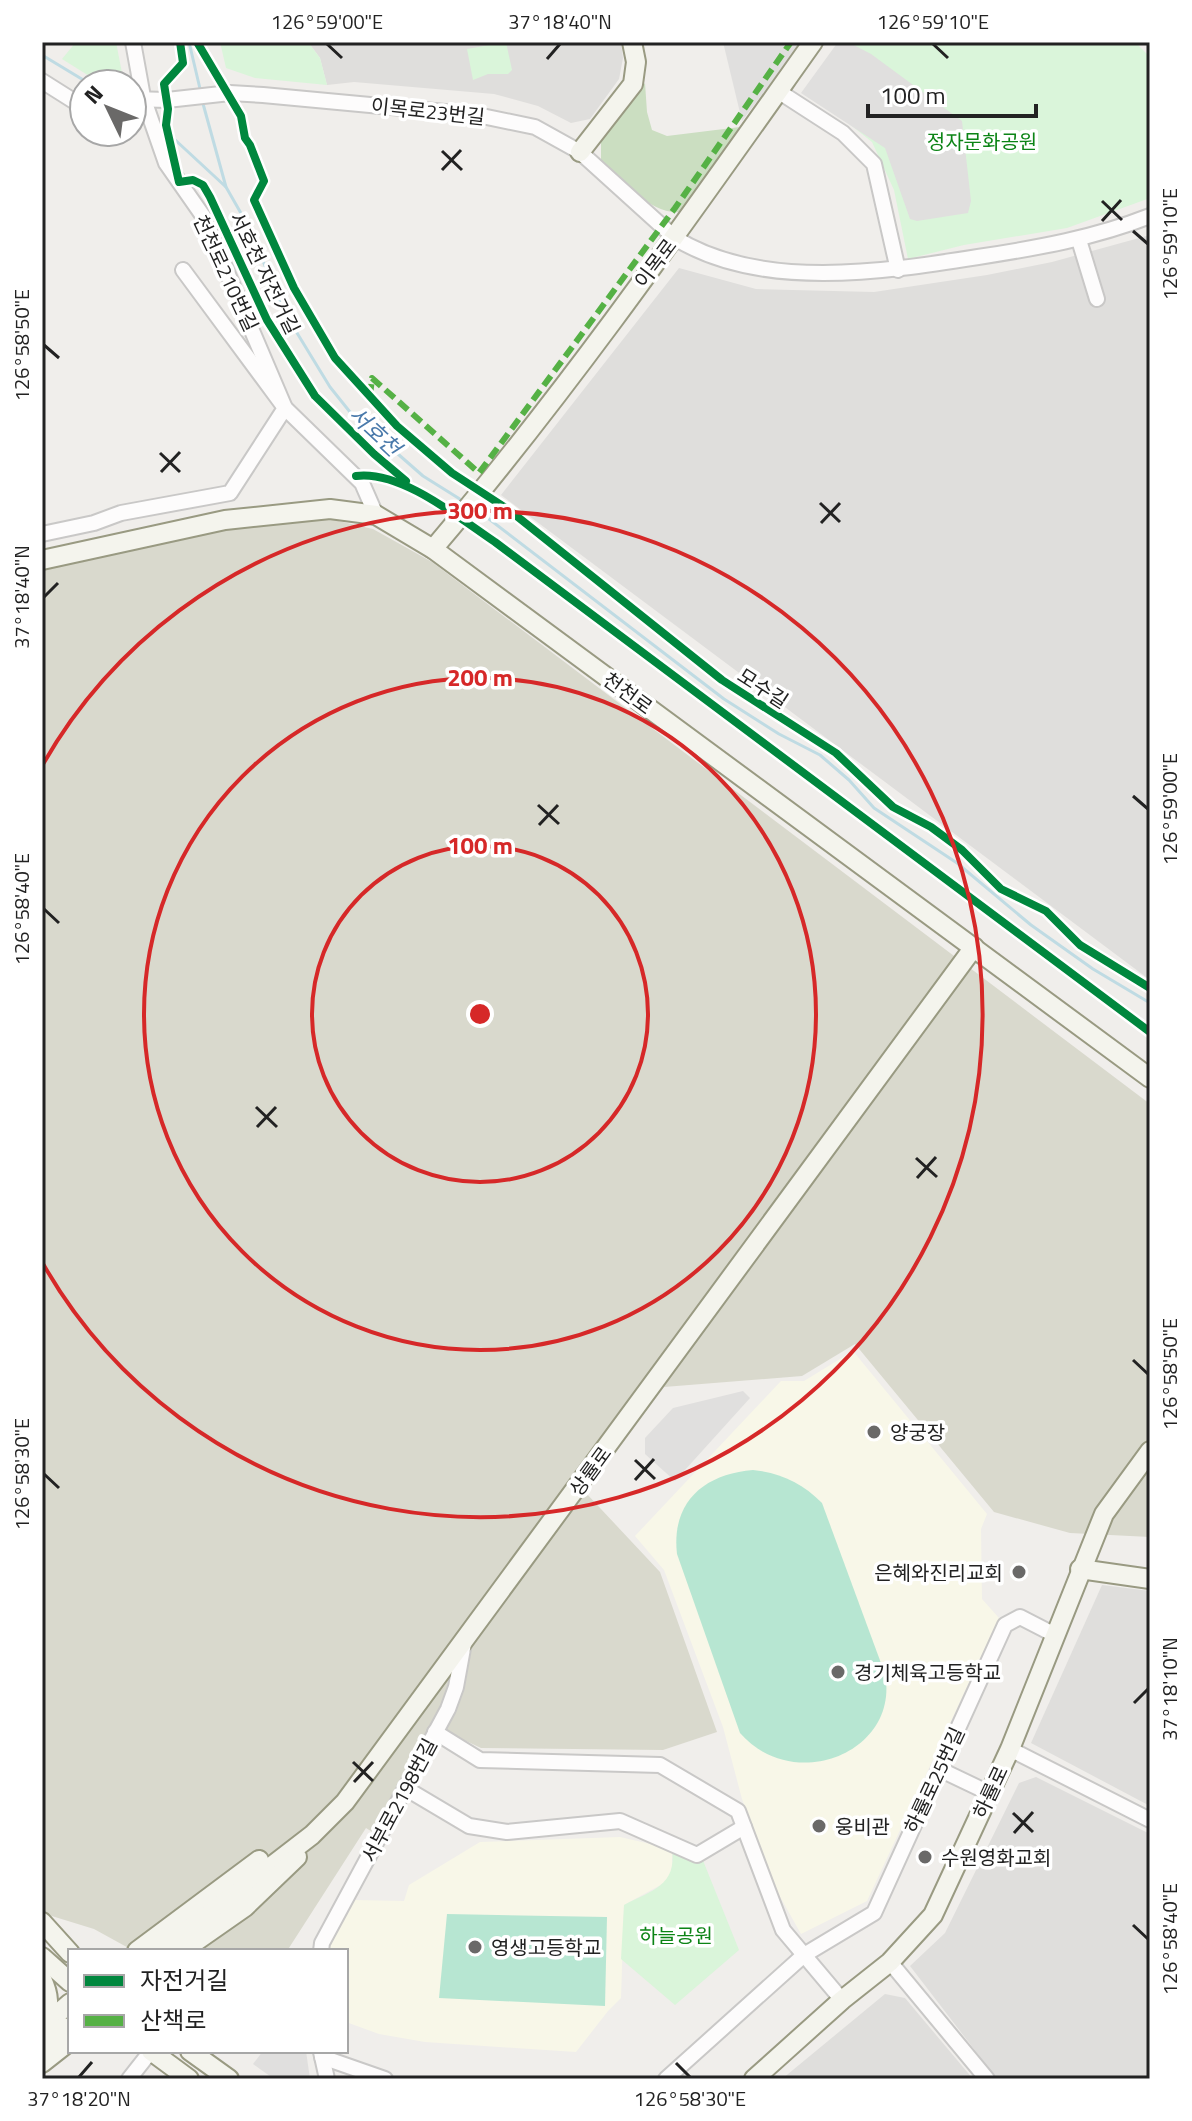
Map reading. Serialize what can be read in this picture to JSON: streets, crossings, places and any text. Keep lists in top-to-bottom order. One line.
{"streets":{"street":["이목로23번길","이목로","천천로210번길","천천로","상률로","하률로25번길","하률로","서부로2198번길"],"cycle path":["서호천 자전거길"]},"crossings":[["이목로23번길","이목로"],["이목로","천천로"],["천천로210번길","천천로"],["천천로","상률로"],["상률로","서부로2198번길"],["하률로25번길","하률로"]],"water":["서호천"],"parks":["정자문화공원","하늘공원"],"places":["양궁장","은혜와진리교회","경기체육고등학교","웅비관","수원영화교회","영생고등학교"],"legend":["자전거길","산책로"],"scale_bar":"100 m","north":"top left","coordinates":["126°59'00\"E","37°18'40\"N","126°59'10\"E","126°58'50\"E","126°58'40\"E","126°58'30\"E","37°18'10\"N","37°18'20\"N"],"rings":["300 m","200 m","100 m"]}
